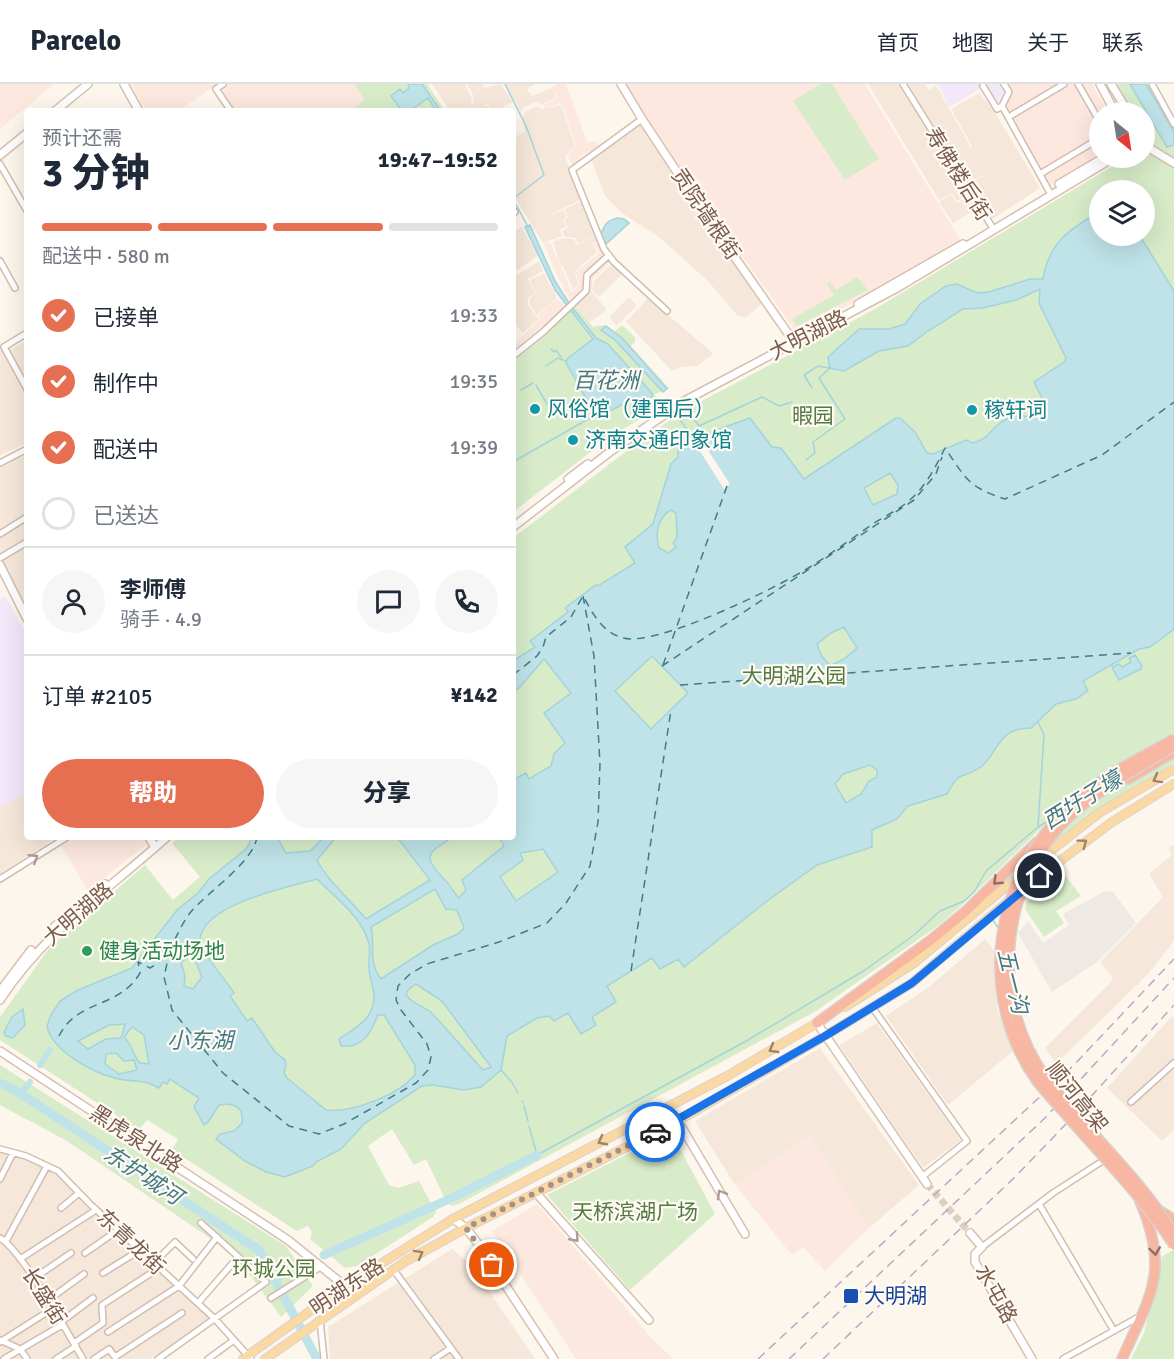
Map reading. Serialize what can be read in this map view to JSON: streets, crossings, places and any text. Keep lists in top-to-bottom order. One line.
{"streets":{"highway":["顺河高架"],"main road":["贡院墙根街","大明湖路","黑虎泉北路","明湖东路","水屯路"],"street":["寿佛楼后街","东青龙街","长盛街"]},"crossings":[["寿佛楼后街","大明湖路"],["贡院墙根街","大明湖路"],["黑虎泉北路","明湖东路"],["东青龙街","明湖东路"]],"water":["百花洲","西圩子壕","五一沟","小东湖","东护城河"],"parks":["暇园","大明湖公园","天桥滨湖广场","环城公园"],"places":{"other":["风俗馆（建国后）","稼轩词","济南交通印象馆","健身活动场地"],"transit":["大明湖"]},"north":"bottom right","page":{"header":"Parcelo","nav":["首页","地图","关于","联系"],"heading":["3 分钟","预计还需","19:47–19:52"],"panel":["李师傅","骑手 · 4.9","订单 #2105","¥142"],"bar":"配送中 · 580 m","list":[["已接单","19:33"],["制作中","19:35"],["配送中","19:39"],"已送达"],"buttons":["帮助","分享"]}}
